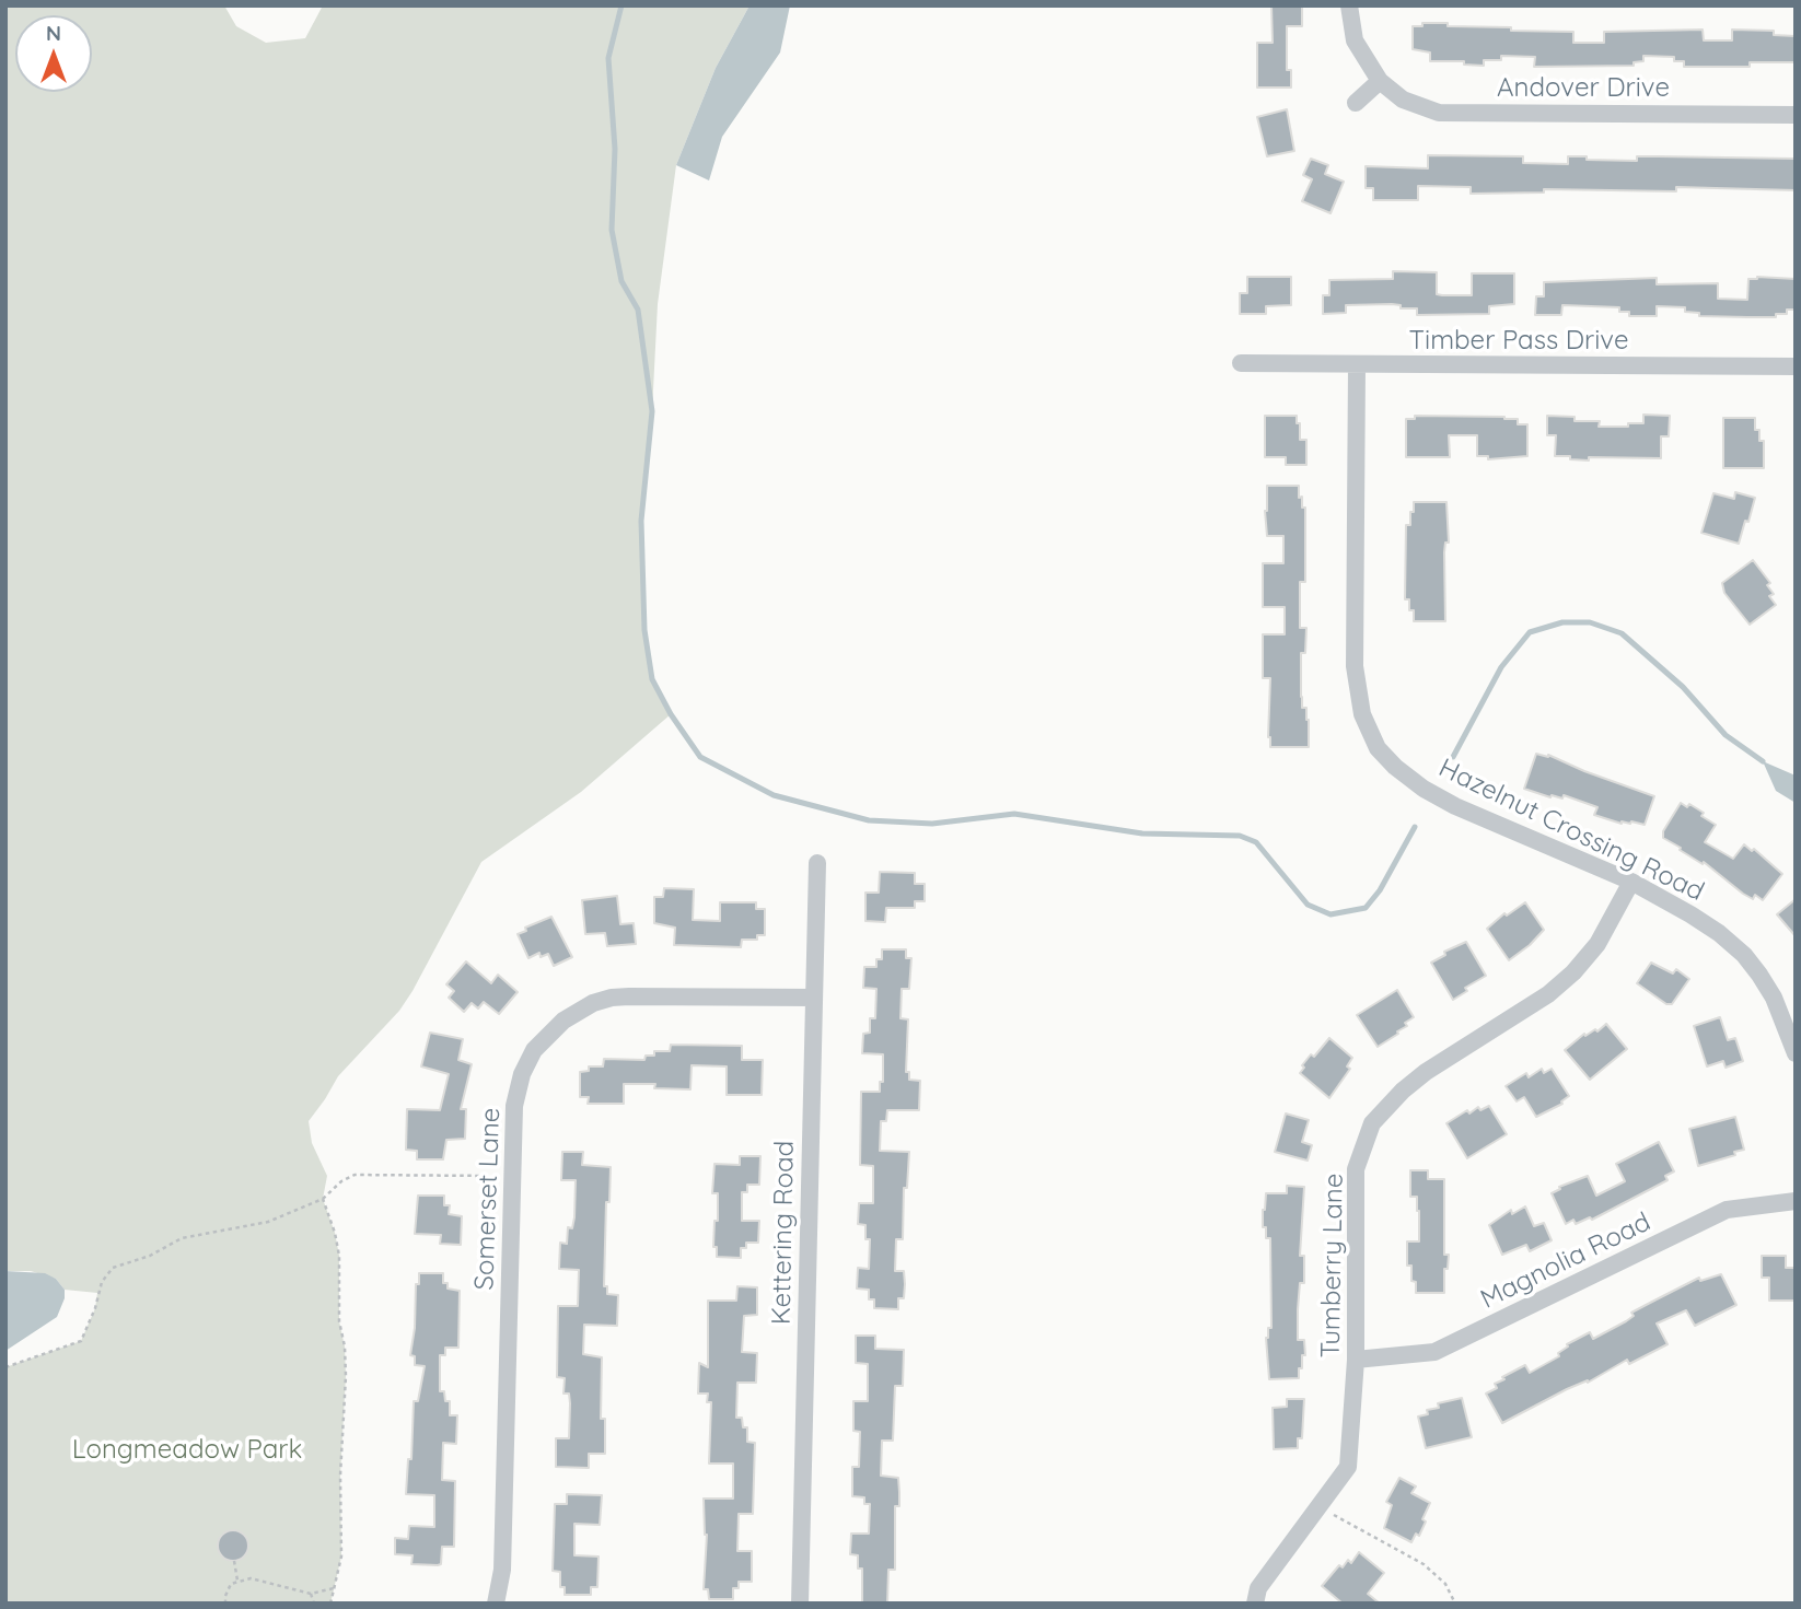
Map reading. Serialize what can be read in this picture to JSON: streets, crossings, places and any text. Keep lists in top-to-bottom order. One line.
{"streets":{"street":["Andover Drive","Timber Pass Drive","Hazelnut Crossing Road","Somerset Lane","Kettering Road","Magnolia Road","Tumberry Lane"]},"crossings":[["Timber Pass Drive","Hazelnut Crossing Road"],["Hazelnut Crossing Road","Tumberry Lane"],["Somerset Lane","Kettering Road"],["Magnolia Road","Tumberry Lane"]],"parks":["Longmeadow Park"],"north":"top"}
